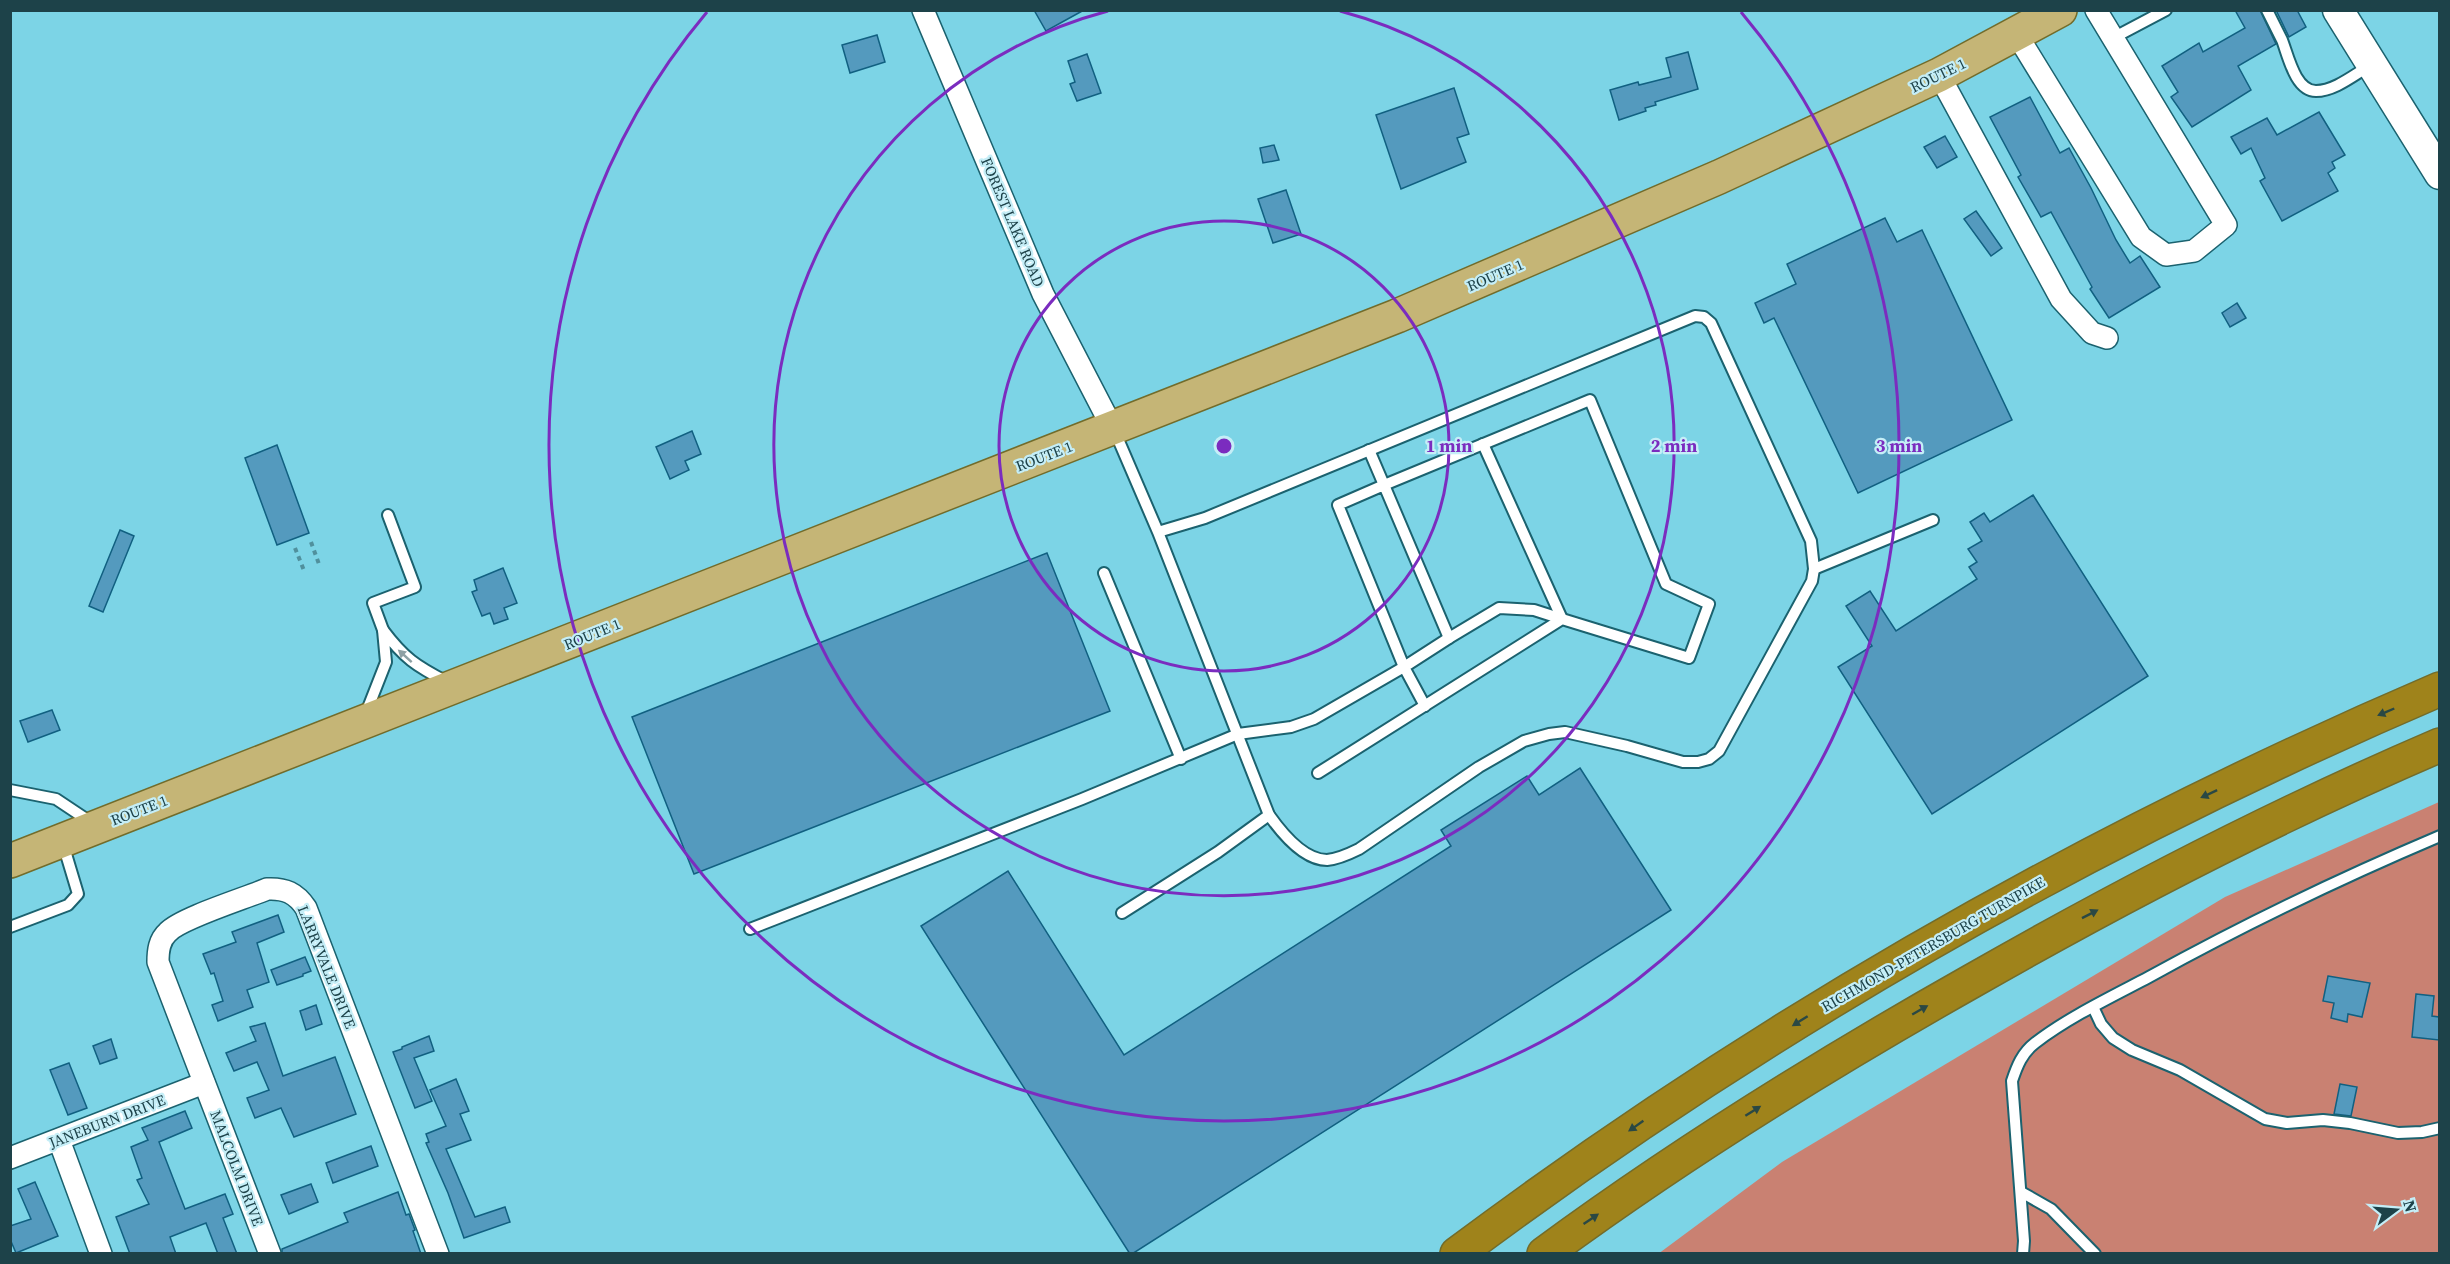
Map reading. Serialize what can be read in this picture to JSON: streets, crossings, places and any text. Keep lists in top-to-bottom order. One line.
{"streets":{"highway":["RICHMOND-PETERSBURG TURNPIKE"],"main road":["ROUTE 1"],"street":["FOREST LAKE ROAD","LARRYVALE DRIVE","JANEBURN DRIVE","MALCOLM DRIVE"]},"crossings":[["ROUTE 1","FOREST LAKE ROAD"],["LARRYVALE DRIVE","JANEBURN DRIVE"],["LARRYVALE DRIVE","MALCOLM DRIVE"],["JANEBURN DRIVE","MALCOLM DRIVE"]],"north":"right","rings":["1 min","2 min","3 min"]}
